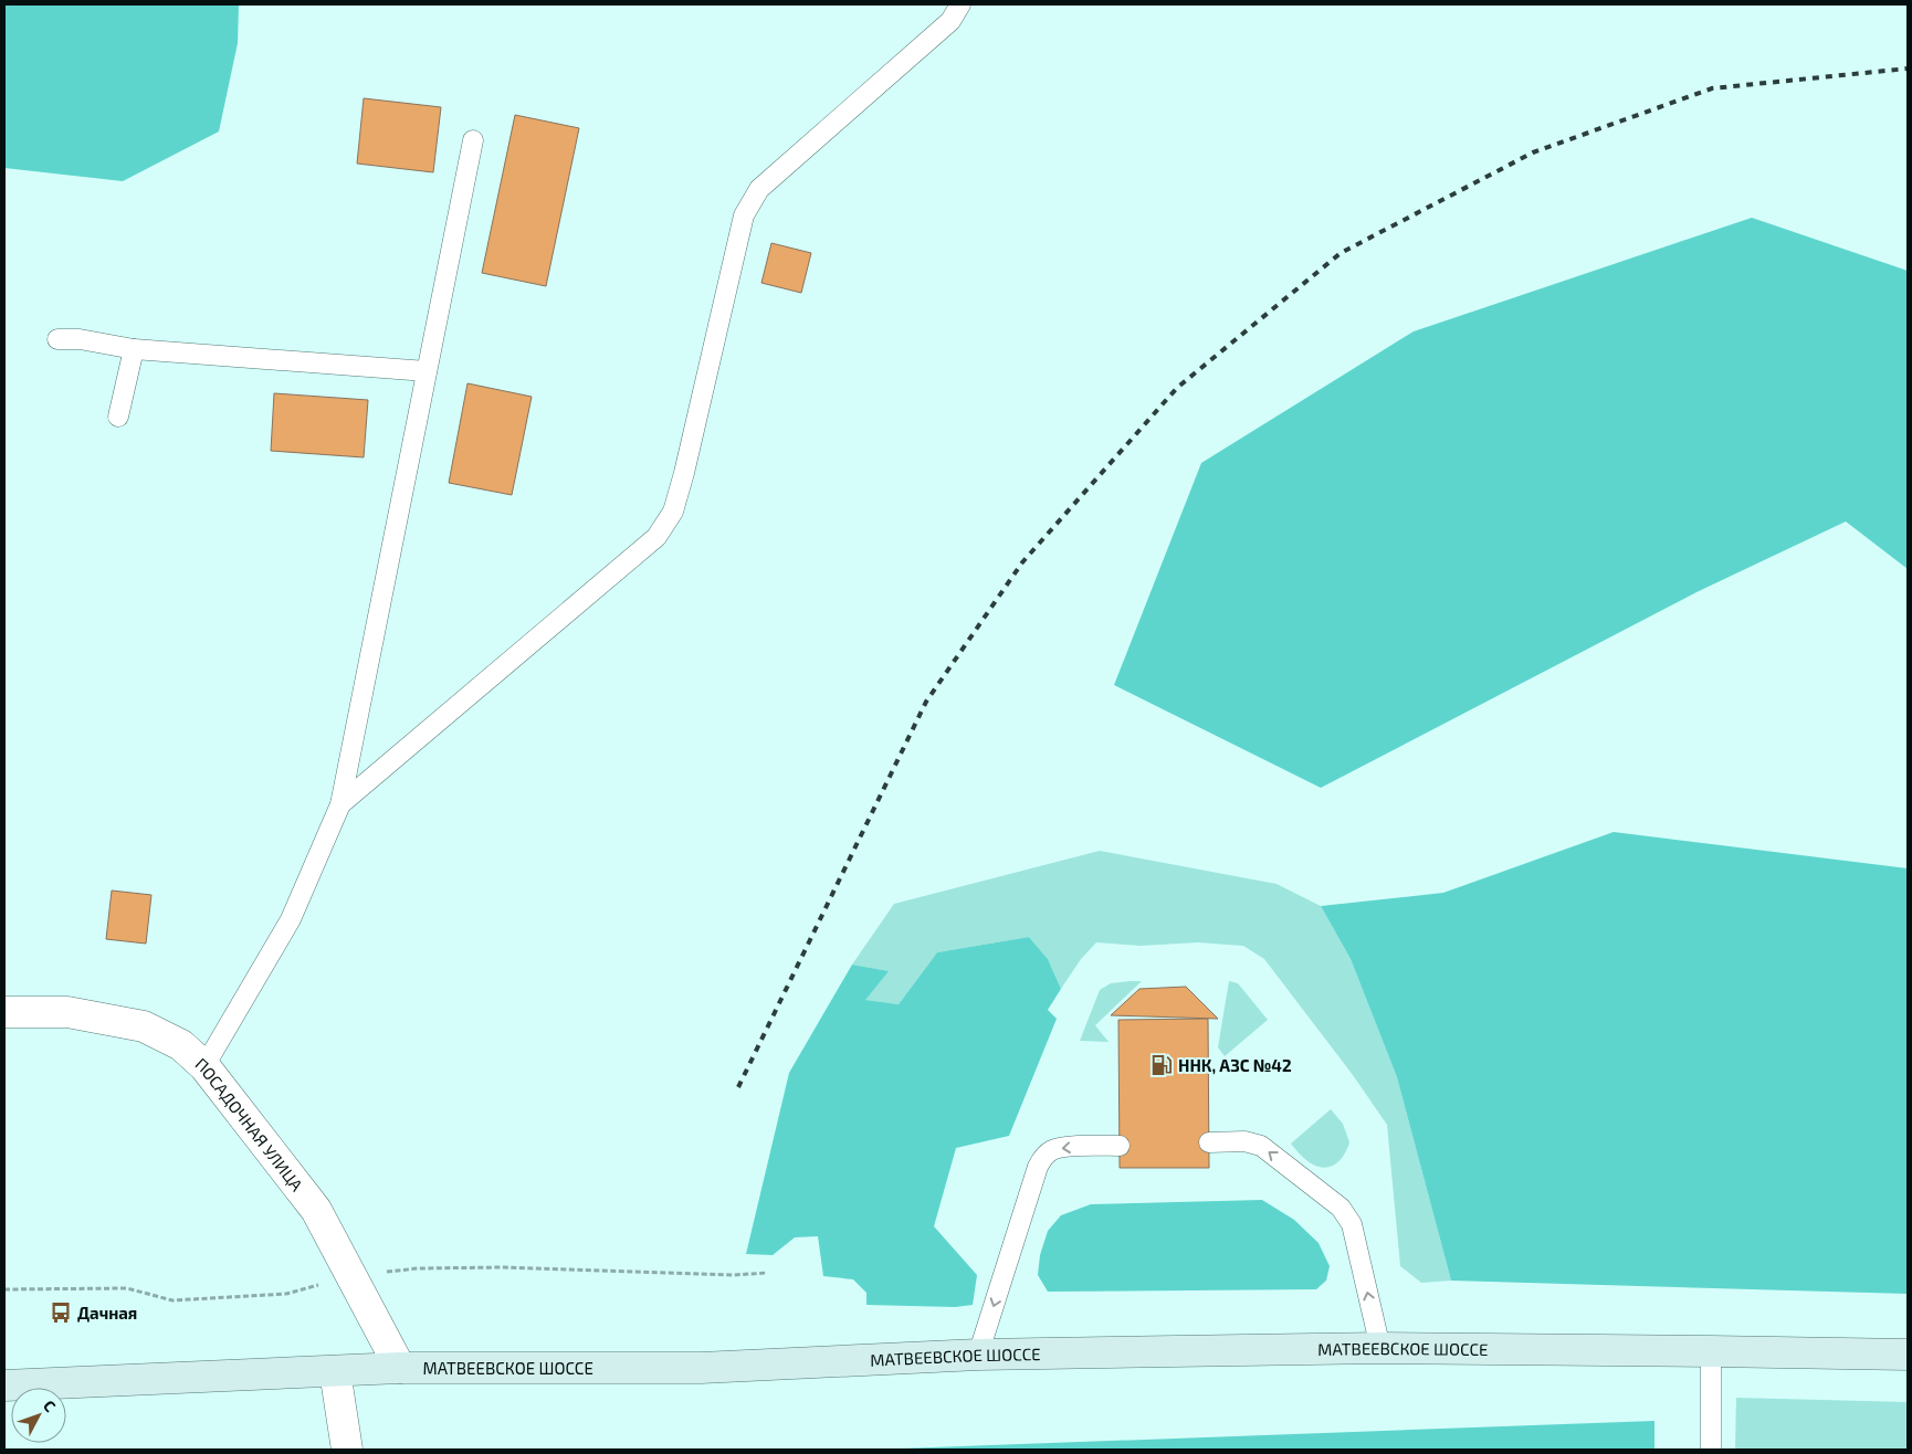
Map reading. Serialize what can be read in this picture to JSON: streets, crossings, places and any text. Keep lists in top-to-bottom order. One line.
{"streets":{"main road":["МАТВЕЕВСКОЕ ШОССЕ"],"street":["ПОСАДОЧНАЯ УЛИЦА"]},"crossings":[["ПОСАДОЧНАЯ УЛИЦА","МАТВЕЕВСКОЕ ШОССЕ"]],"places":{"fuel station":["ННК, АЗС №42"],"bus stop":["Дачная"]},"north":"top right"}
